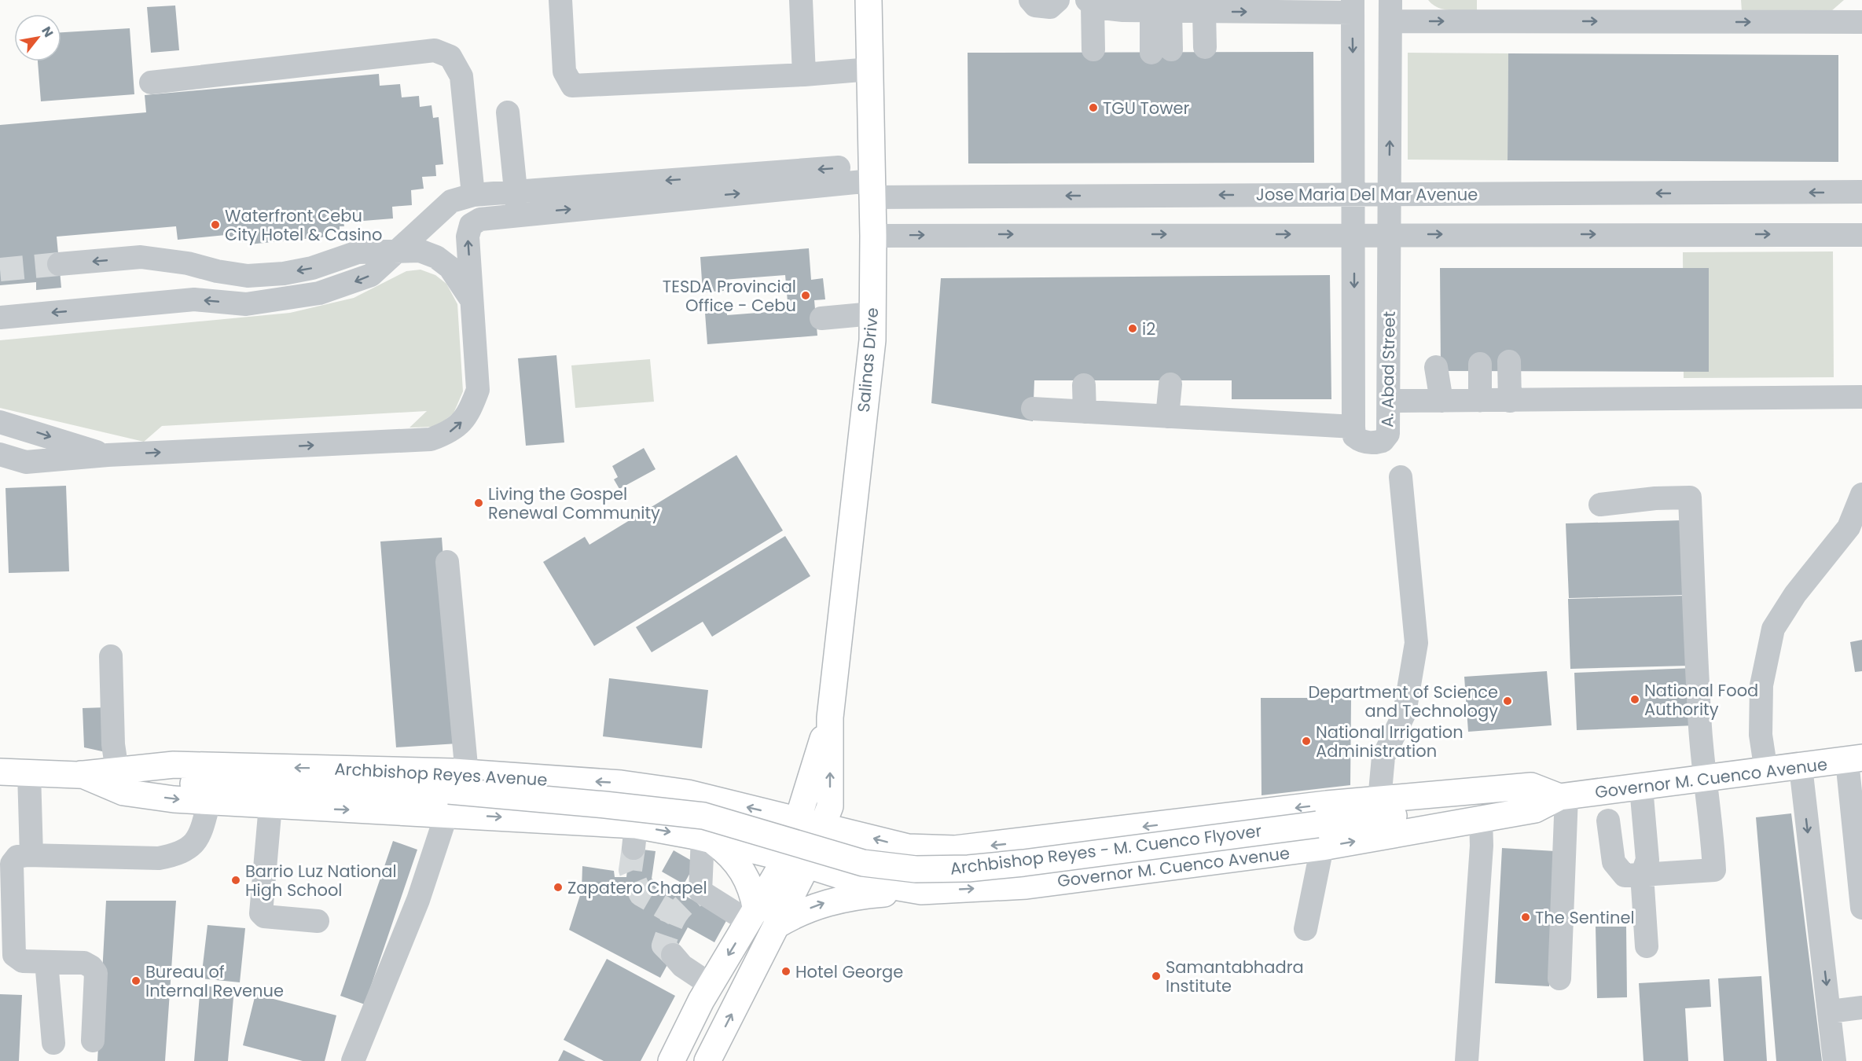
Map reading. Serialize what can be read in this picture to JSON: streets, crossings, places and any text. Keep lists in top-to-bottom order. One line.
{"streets":{"main road":["Salinas Drive","Archbishop Reyes Avenue","Governor M. Cuenco Avenue","Archbishop Reyes - M. Cuenco Flyover"],"street":["Jose Maria Del Mar Avenue","A. Abad Street"]},"crossings":[["Jose Maria Del Mar Avenue","Salinas Drive"],["Jose Maria Del Mar Avenue","A. Abad Street"],["Salinas Drive","Archbishop Reyes Avenue"],["Salinas Drive","Governor M. Cuenco Avenue"],["Archbishop Reyes Avenue","Governor M. Cuenco Avenue"],["Archbishop Reyes Avenue","Archbishop Reyes - M. Cuenco Flyover"],["Governor M. Cuenco Avenue","Archbishop Reyes - M. Cuenco Flyover"]],"places":["TGU Tower","Waterfront Cebu City Hotel & Casino","TESDA Provincial Office - Cebu","i2","Living the Gospel Renewal Community","National Food Authority","Department of Science and Technology","National Irrigation Administration","Barrio Luz National High School","Zapatero Chapel","The Sentinel","Hotel George","Samantabhadra Institute","Bureau of Internal Revenue"],"north":"top right"}
